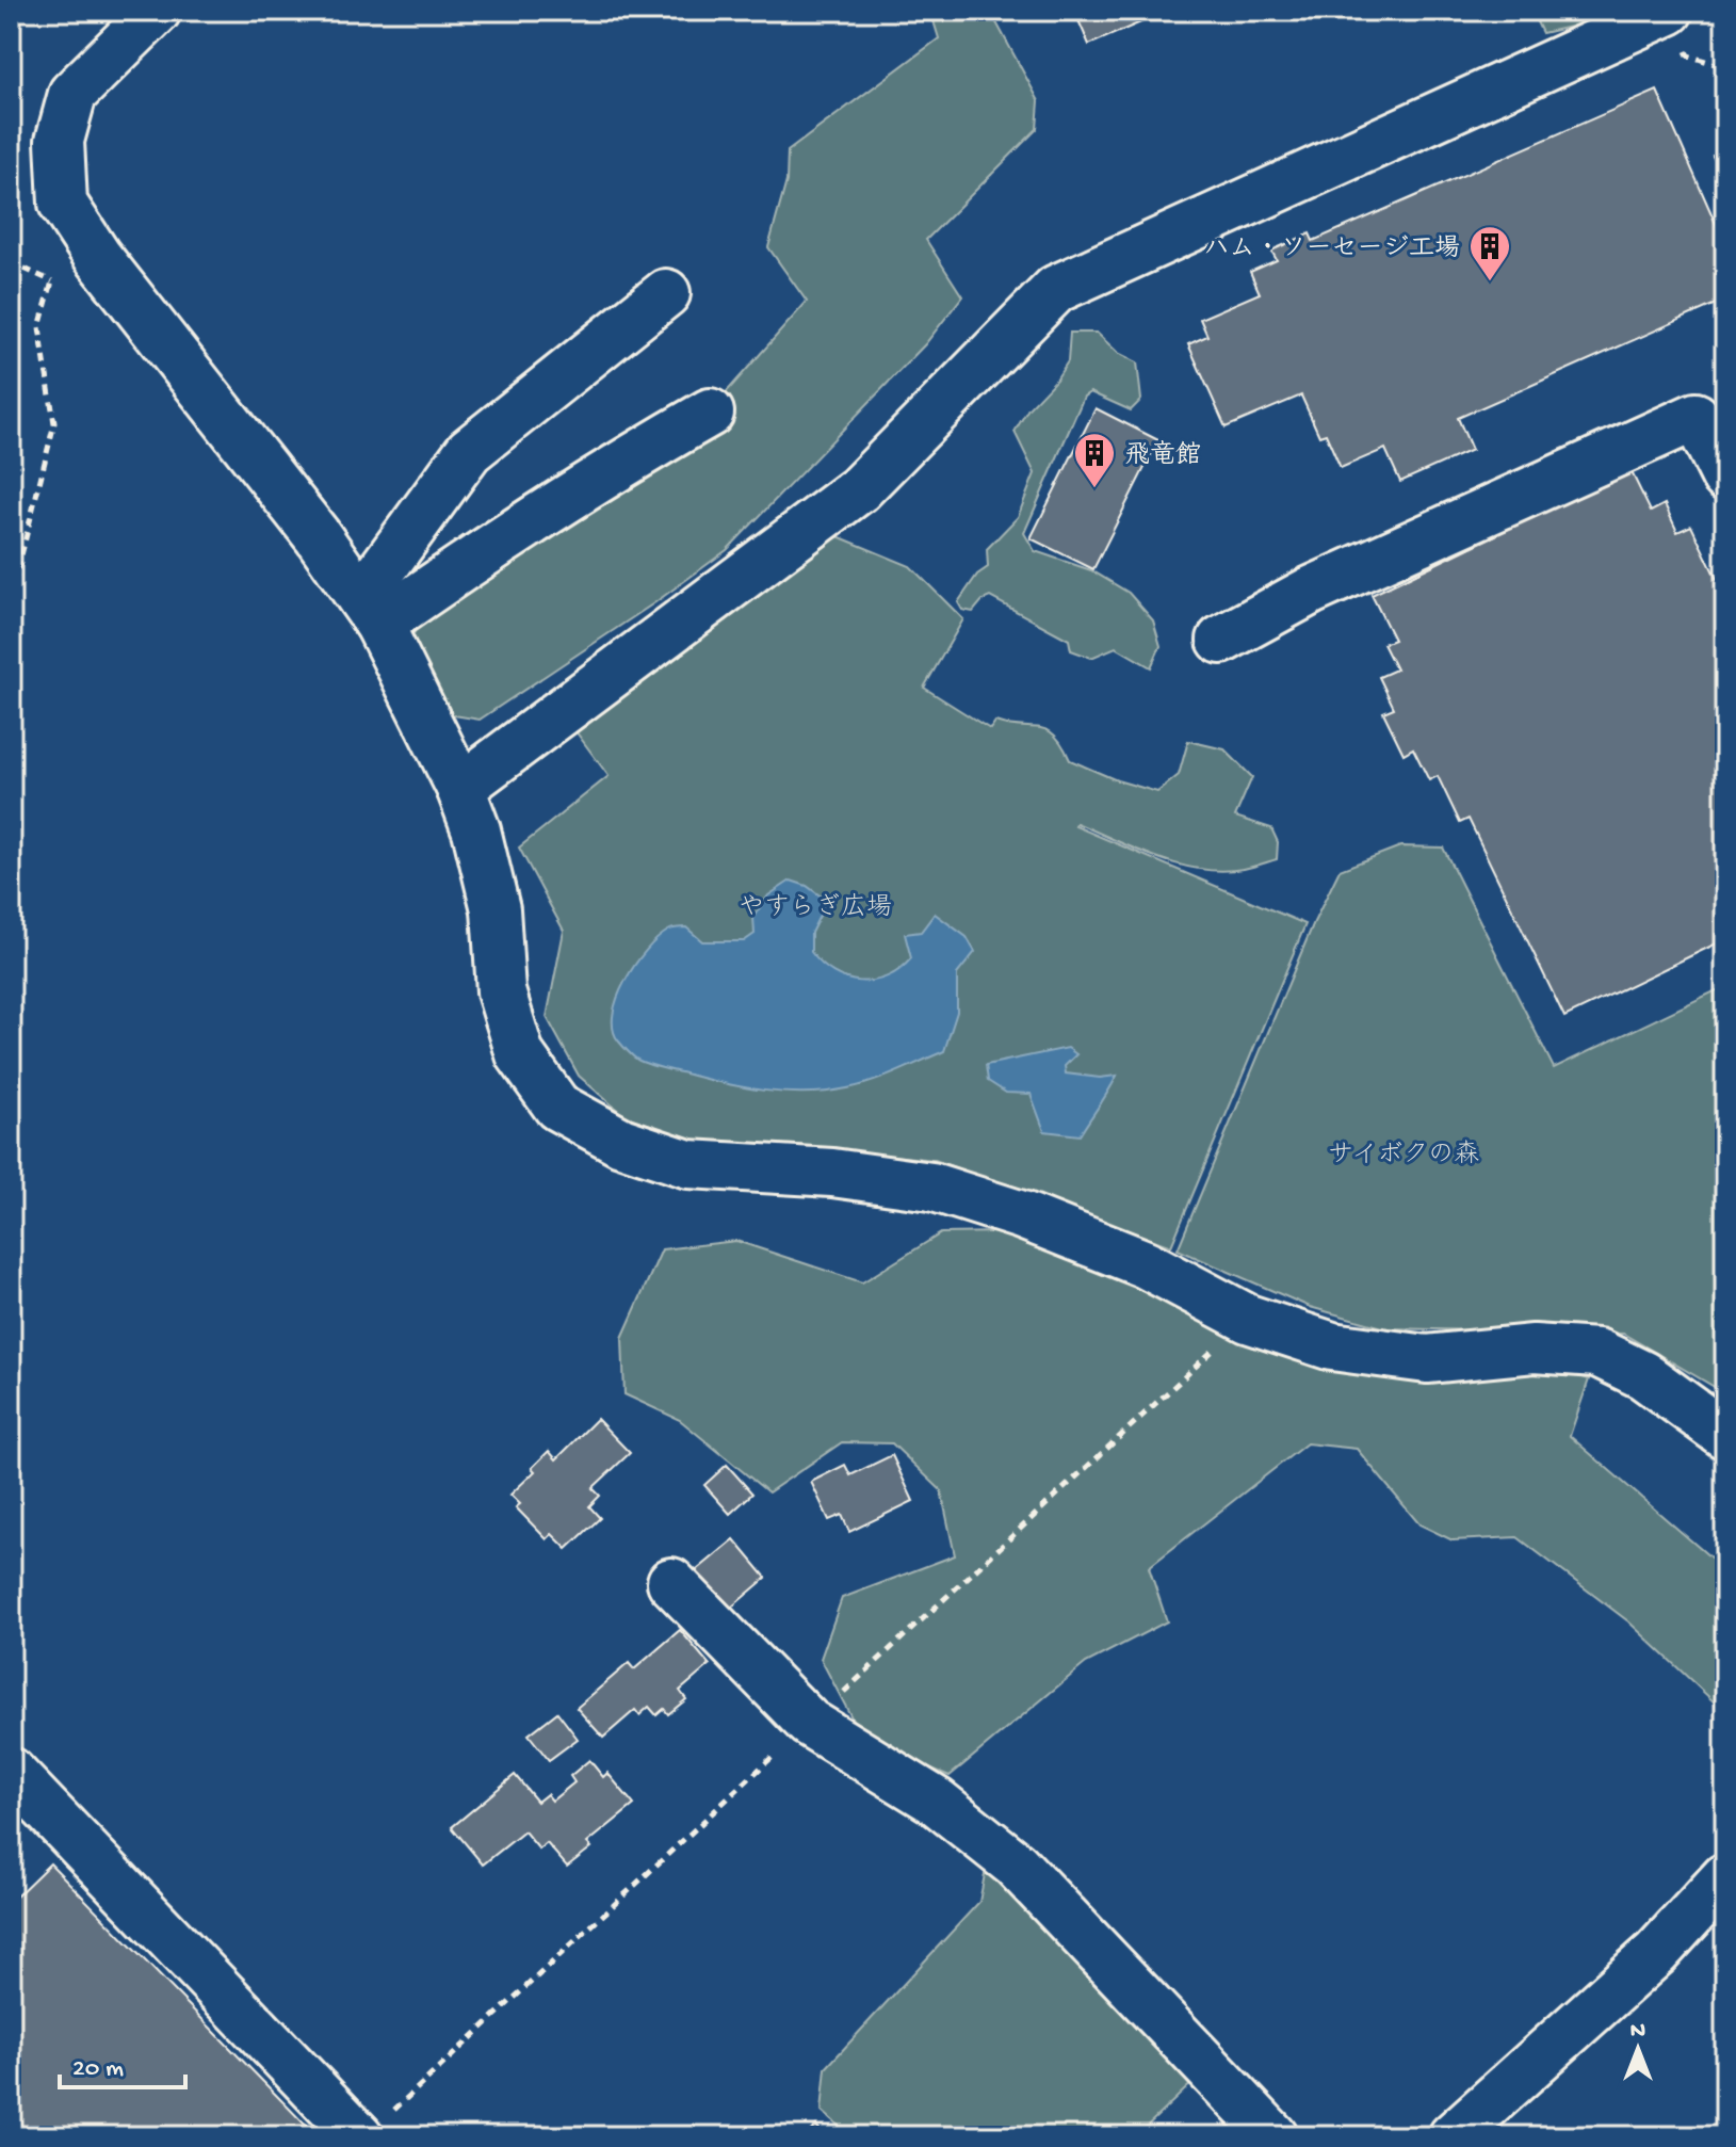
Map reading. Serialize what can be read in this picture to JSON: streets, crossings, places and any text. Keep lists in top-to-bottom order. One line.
{"parks":["やすらぎ広場","サイボクの森"],"places":{"building":["ハム・ソーセージ工場","飛竜館"]},"scale_bar":"20 m","north":"top"}
